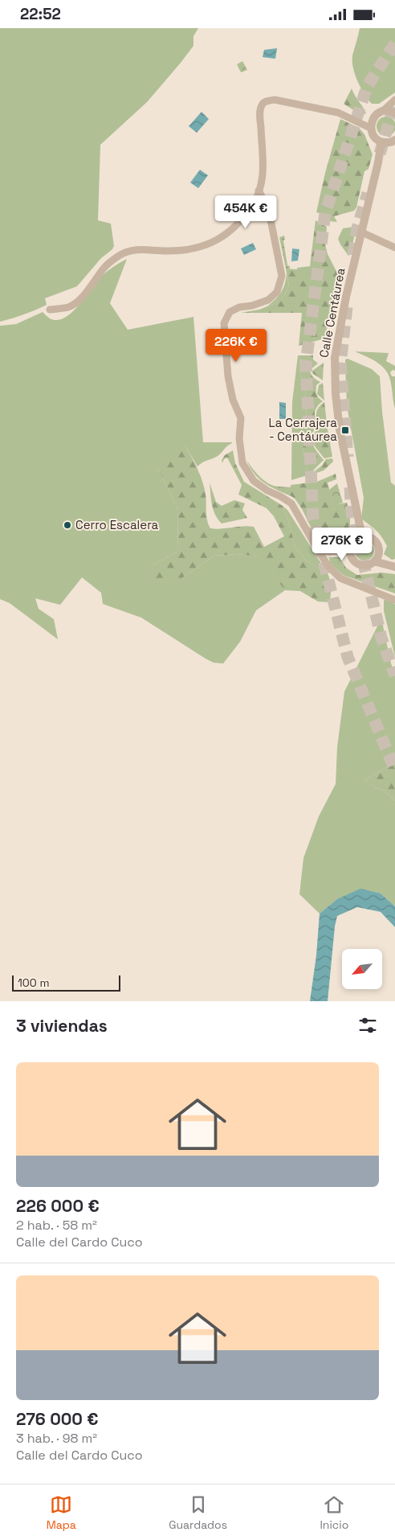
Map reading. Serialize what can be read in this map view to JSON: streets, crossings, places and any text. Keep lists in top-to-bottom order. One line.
{"streets":{"street":["Calle Centáurea"]},"places":{"transit":["La Cerrajera - Centáurea"],"other":["Cerro Escalera"]},"scale_bar":"100 m","north":"bottom left","page":{"status":"22:52","price":["454K €","226K €","276K €"],"scale":"100 m","heading":"3 viviendas","list":[{"name":"226 000 €","note":"2 hab. · 58 m² · Calle del Cardo Cuco"},{"name":"276 000 €","note":"3 hab. · 98 m² · Calle del Cardo Cuco"}],"tabs":["Mapa","Guardados","Inicio"]}}
